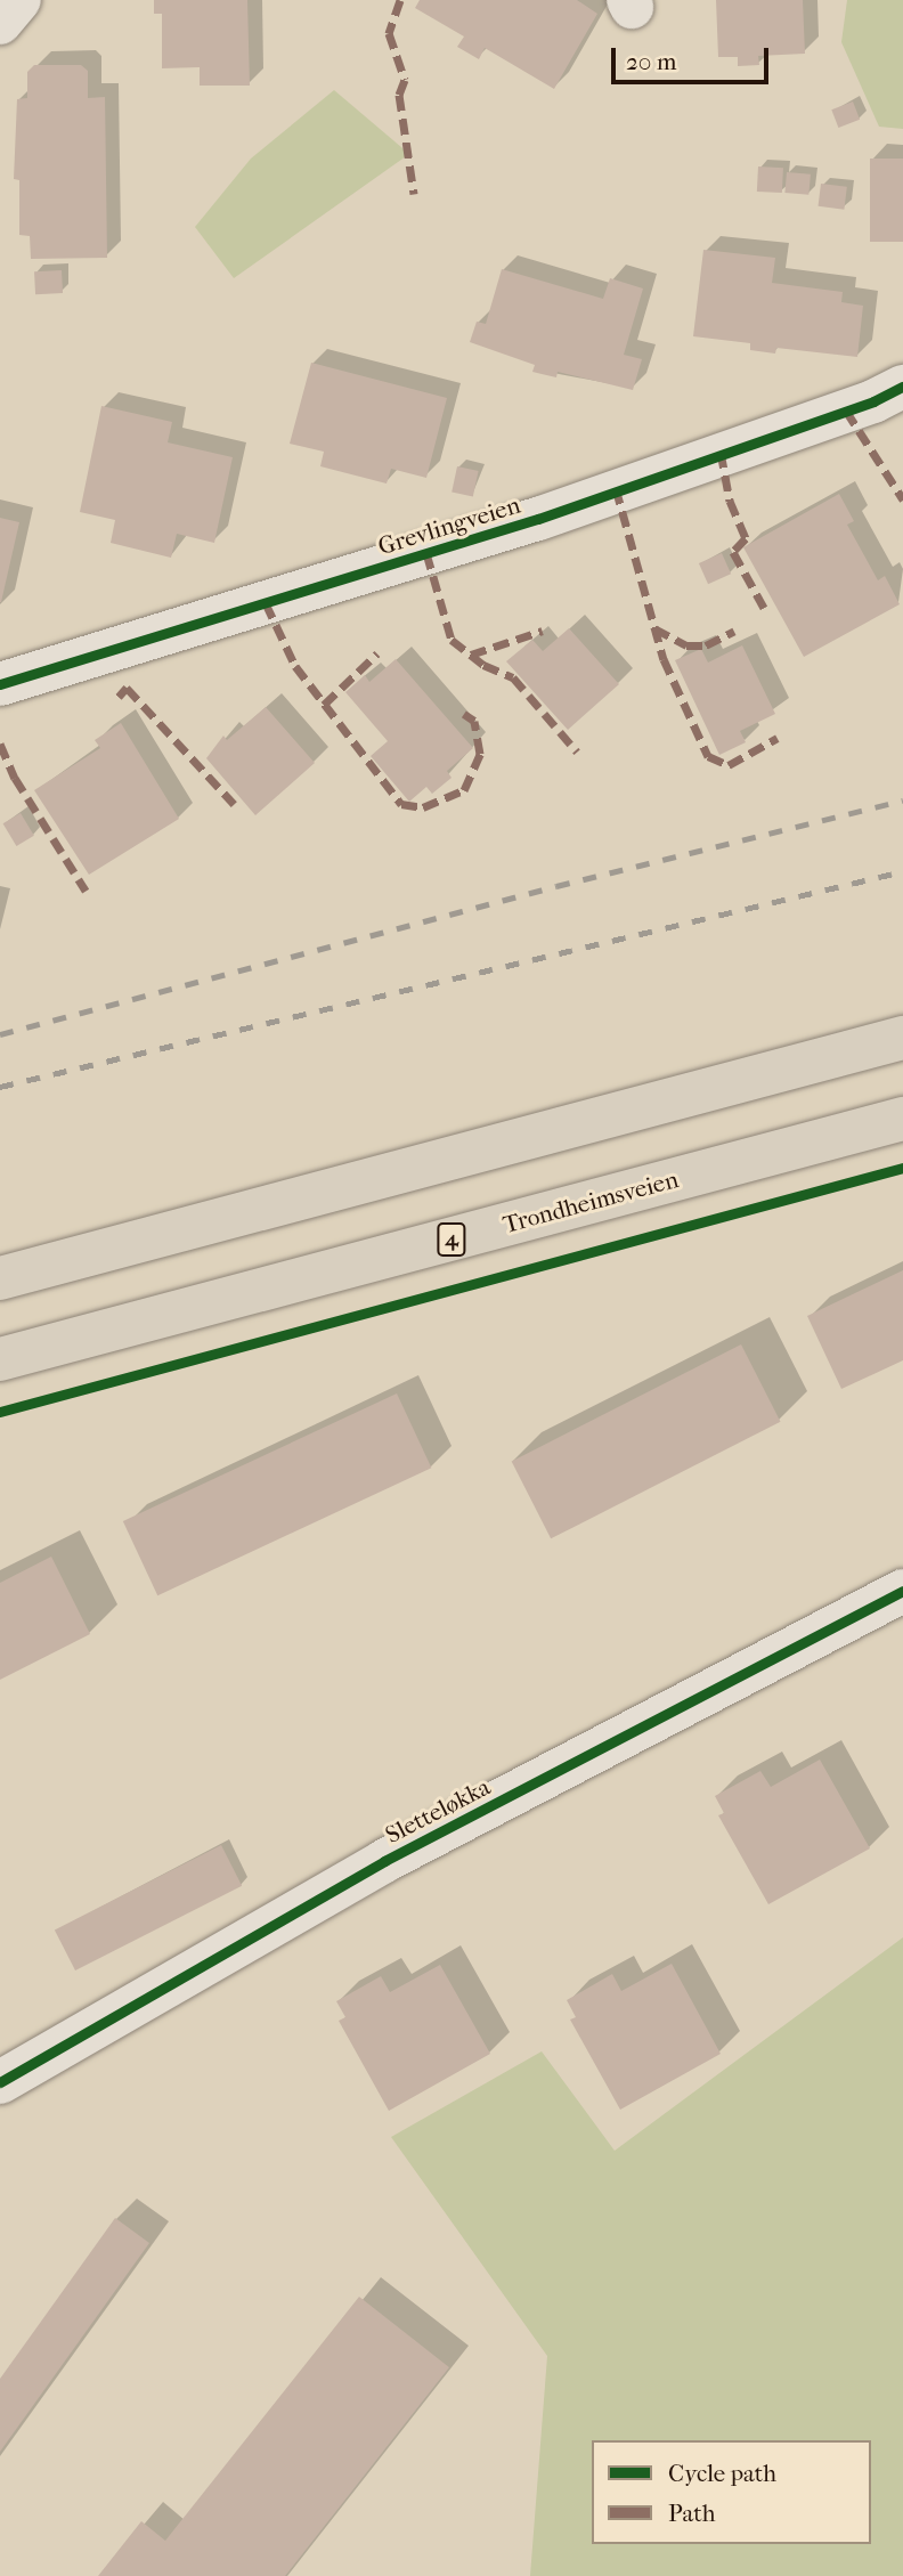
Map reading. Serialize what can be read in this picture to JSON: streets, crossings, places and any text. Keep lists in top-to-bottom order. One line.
{"streets":{"highway":["Trondheimsveien","4"],"street":["Grevlingveien","Sletteløkka"]},"legend":["Cycle path","Path"],"scale_bar":"20 m"}
